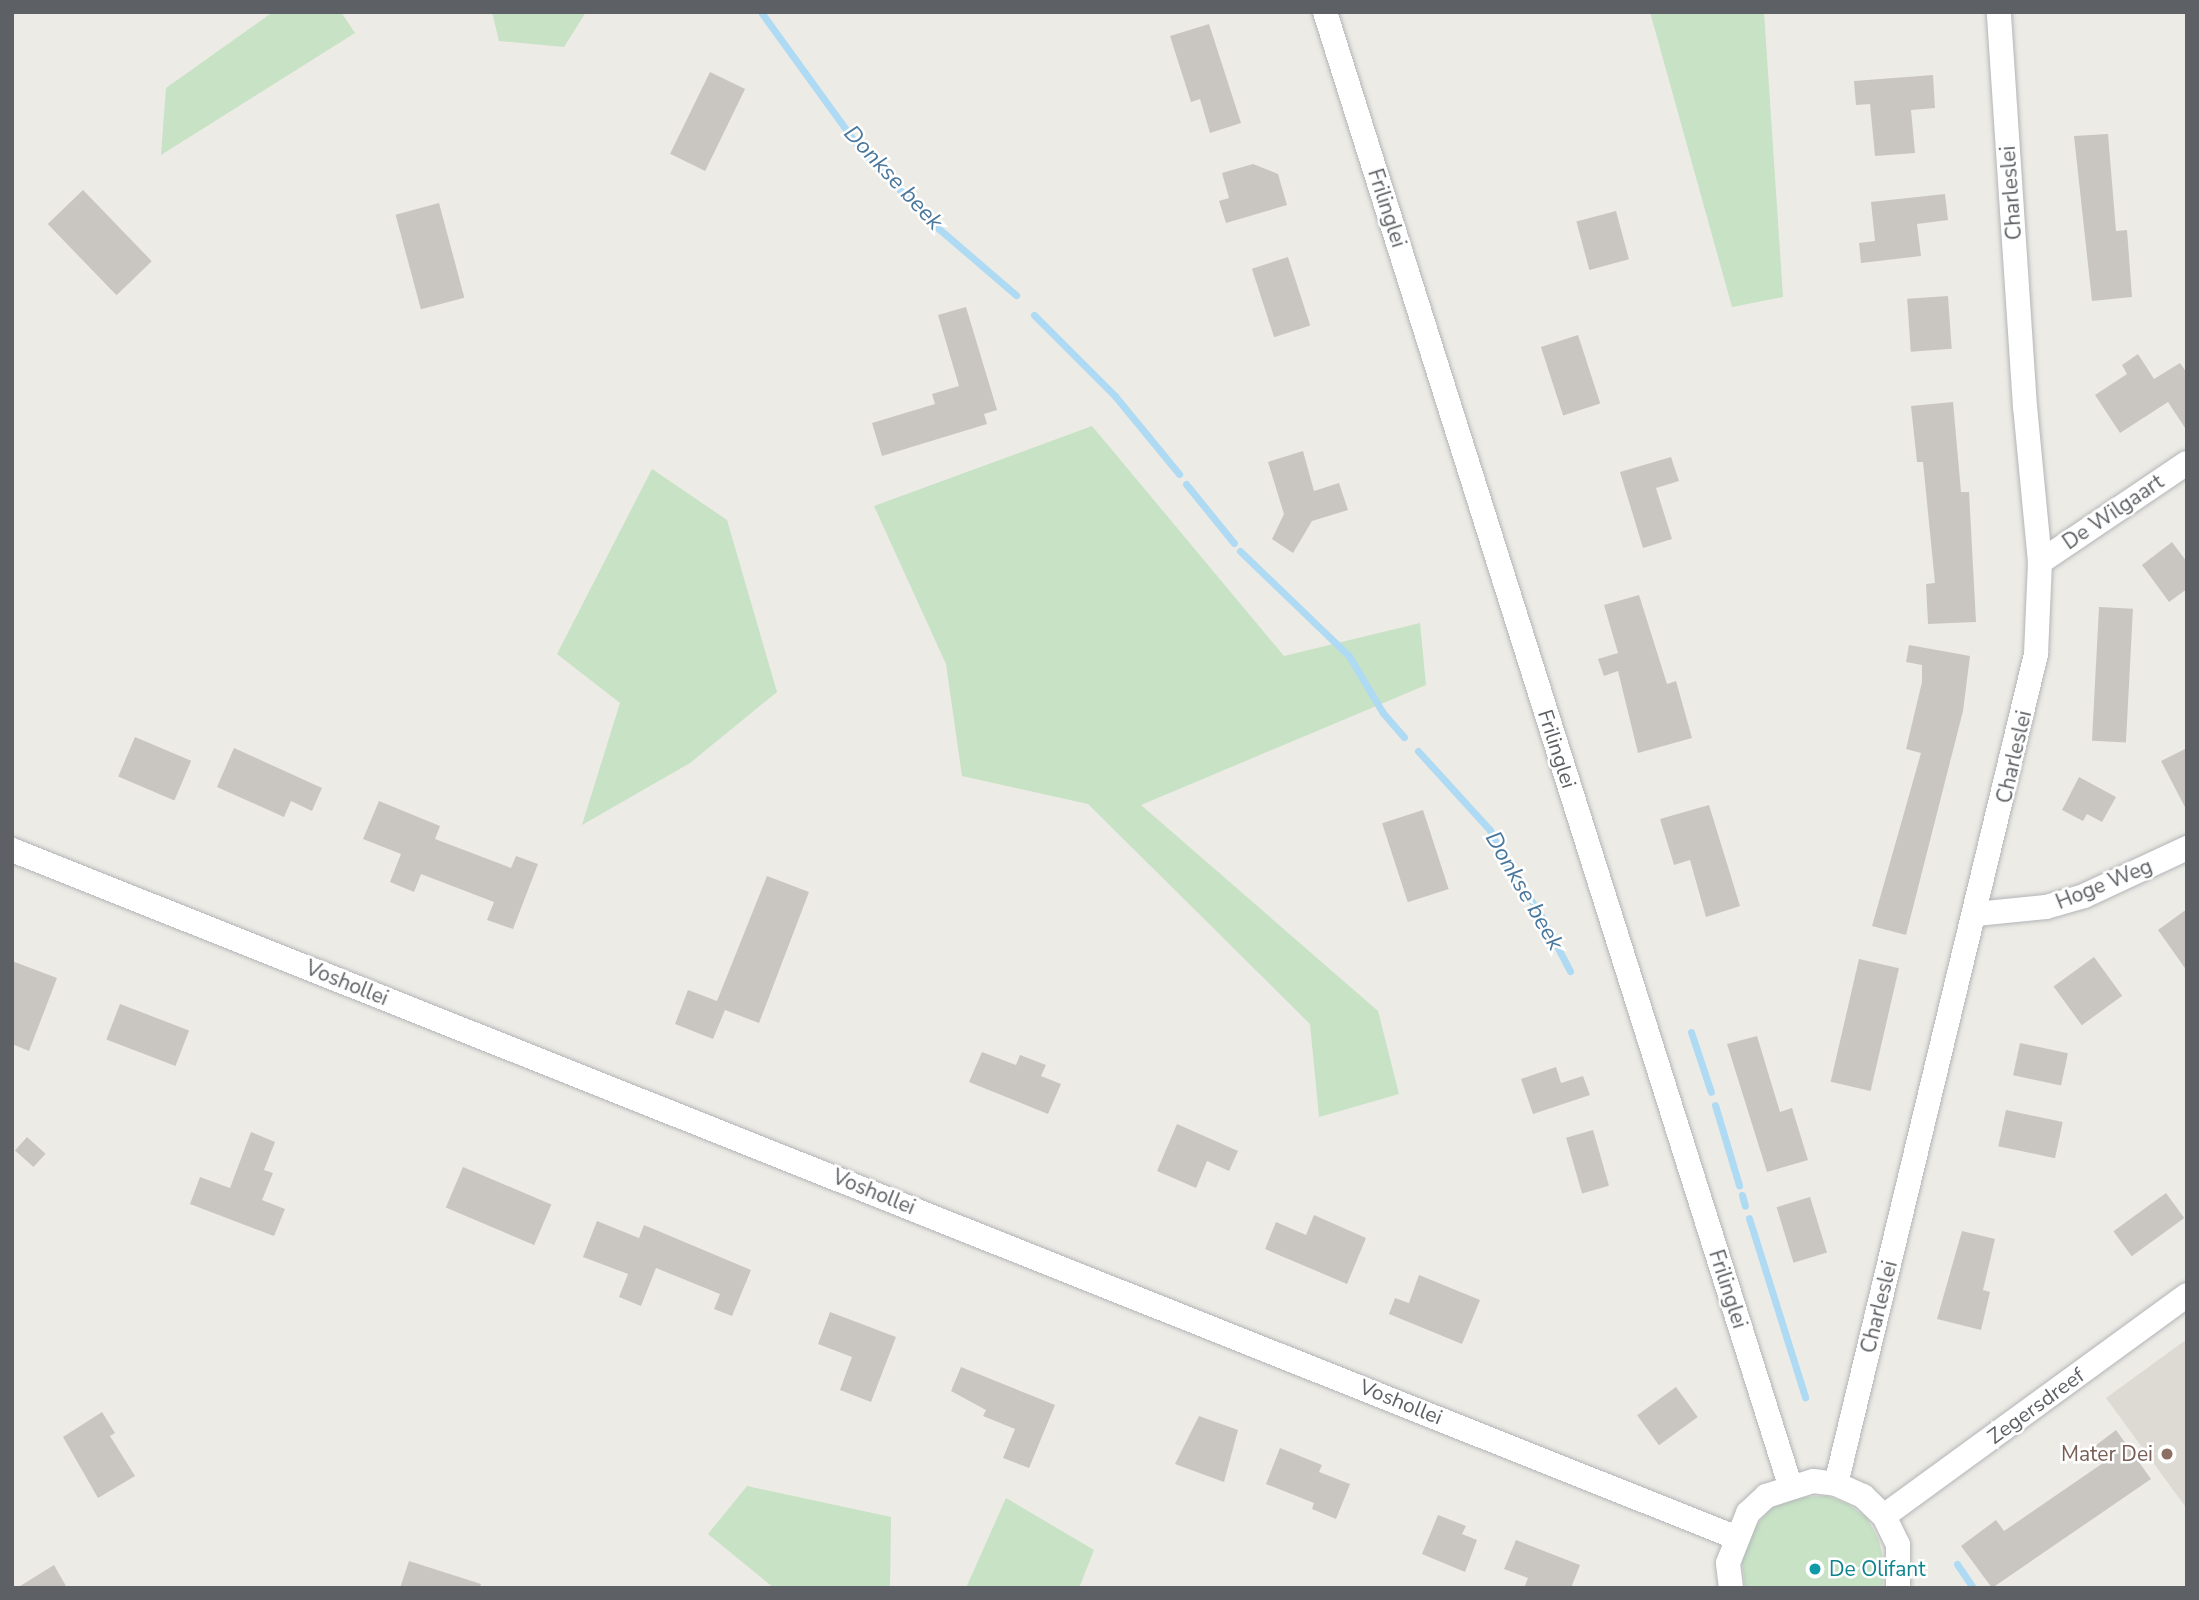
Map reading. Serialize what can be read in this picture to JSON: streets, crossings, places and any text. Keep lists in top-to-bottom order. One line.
{"streets":{"street":["Charleslei","Frilinglei","De Wilgaart","Hoge Weg","Voshollei","Zegersdreef"]},"crossings":[["Charleslei","De Wilgaart"],["Charleslei","Hoge Weg"]],"water":["Donkse beek"],"places":["Mater Dei","De Olifant"]}
